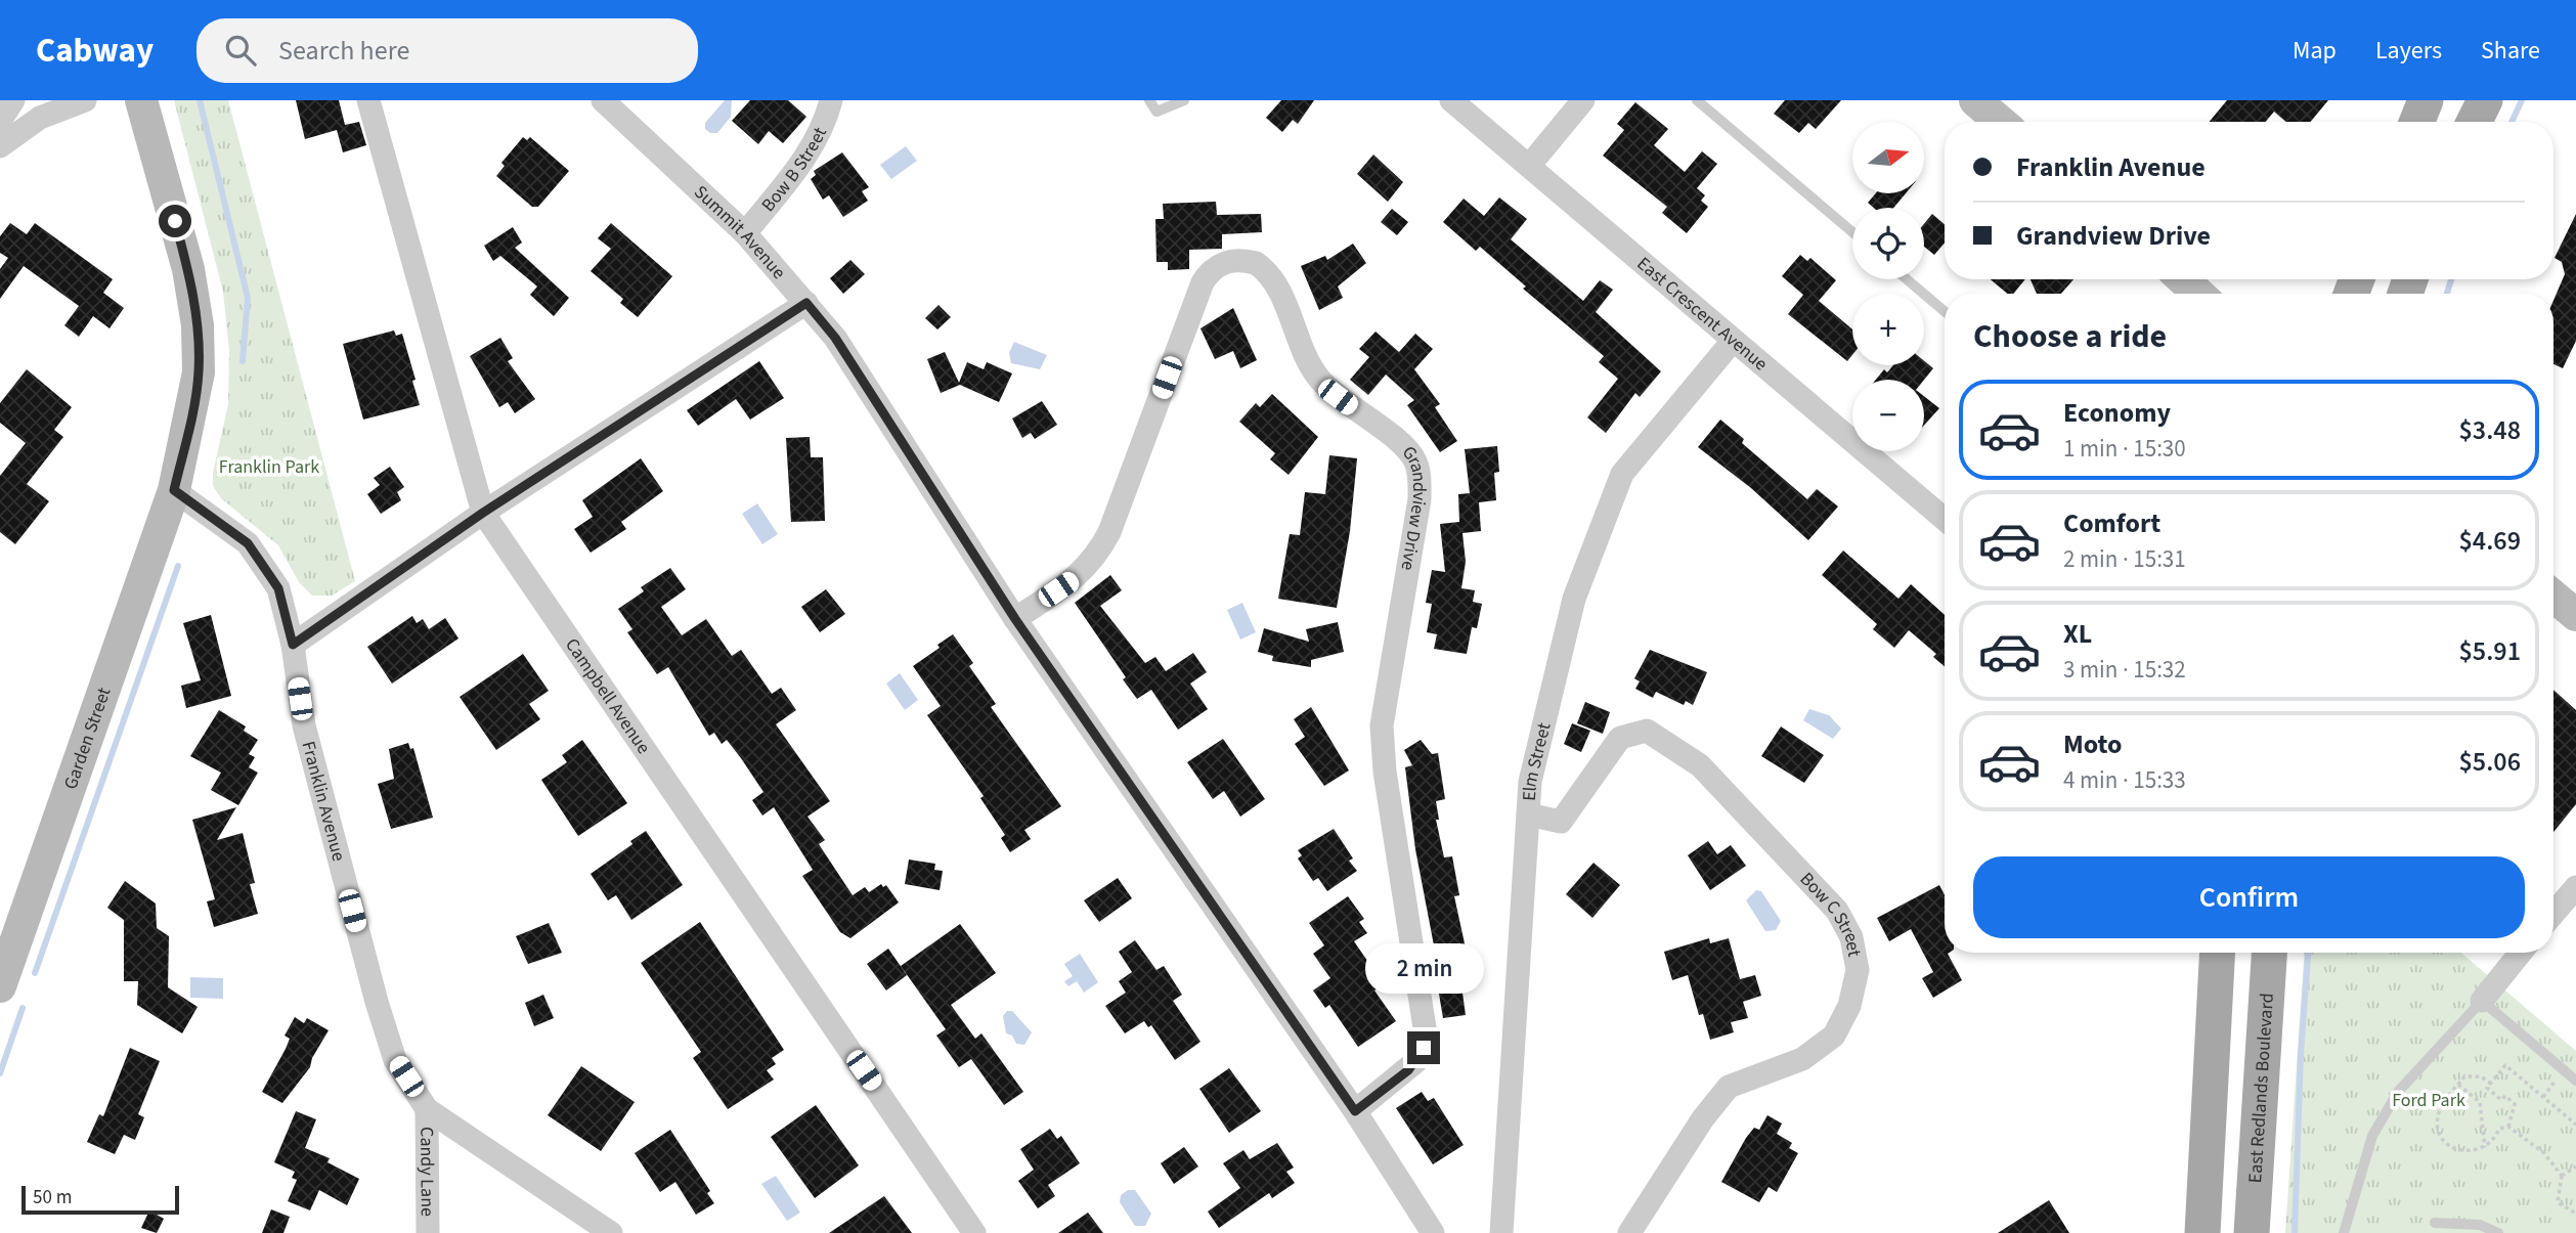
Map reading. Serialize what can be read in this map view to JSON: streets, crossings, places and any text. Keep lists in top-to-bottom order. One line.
{"streets":{"main road":["East Redlands Boulevard"],"street":["Bow B Street","Summit Avenue","East Crescent Avenue","Grandview Drive","Campbell Avenue","Garden Street","Elm Street","Franklin Avenue","Bow C Street","Candy Lane"]},"crossings":[["Bow B Street","Summit Avenue"],["Summit Avenue","Grandview Drive"],["East Crescent Avenue","Elm Street"],["Garden Street","Franklin Avenue"],["Elm Street","Bow C Street"],["Franklin Avenue","Candy Lane"]],"parks":["Franklin Park","Ford Park"],"scale_bar":"50 m","north":"right","page":{"header":"Cabway","search":"Search here","nav":["Map","Layers","Share"],"map_buttons":["+","−"],"banner":["Franklin Avenue","Grandview Drive"],"heading":"Choose a ride","list":[{"name":"Economy","note":"1 min · 15:30","value":"$3.48"},{"name":"Comfort","note":"2 min · 15:31","value":"$4.69"},{"name":"XL","note":"3 min · 15:32","value":"$5.91"},{"name":"Moto","note":"4 min · 15:33","value":"$5.06"}],"buttons":"Confirm","bubble":"2 min","scale":"50 m"}}
